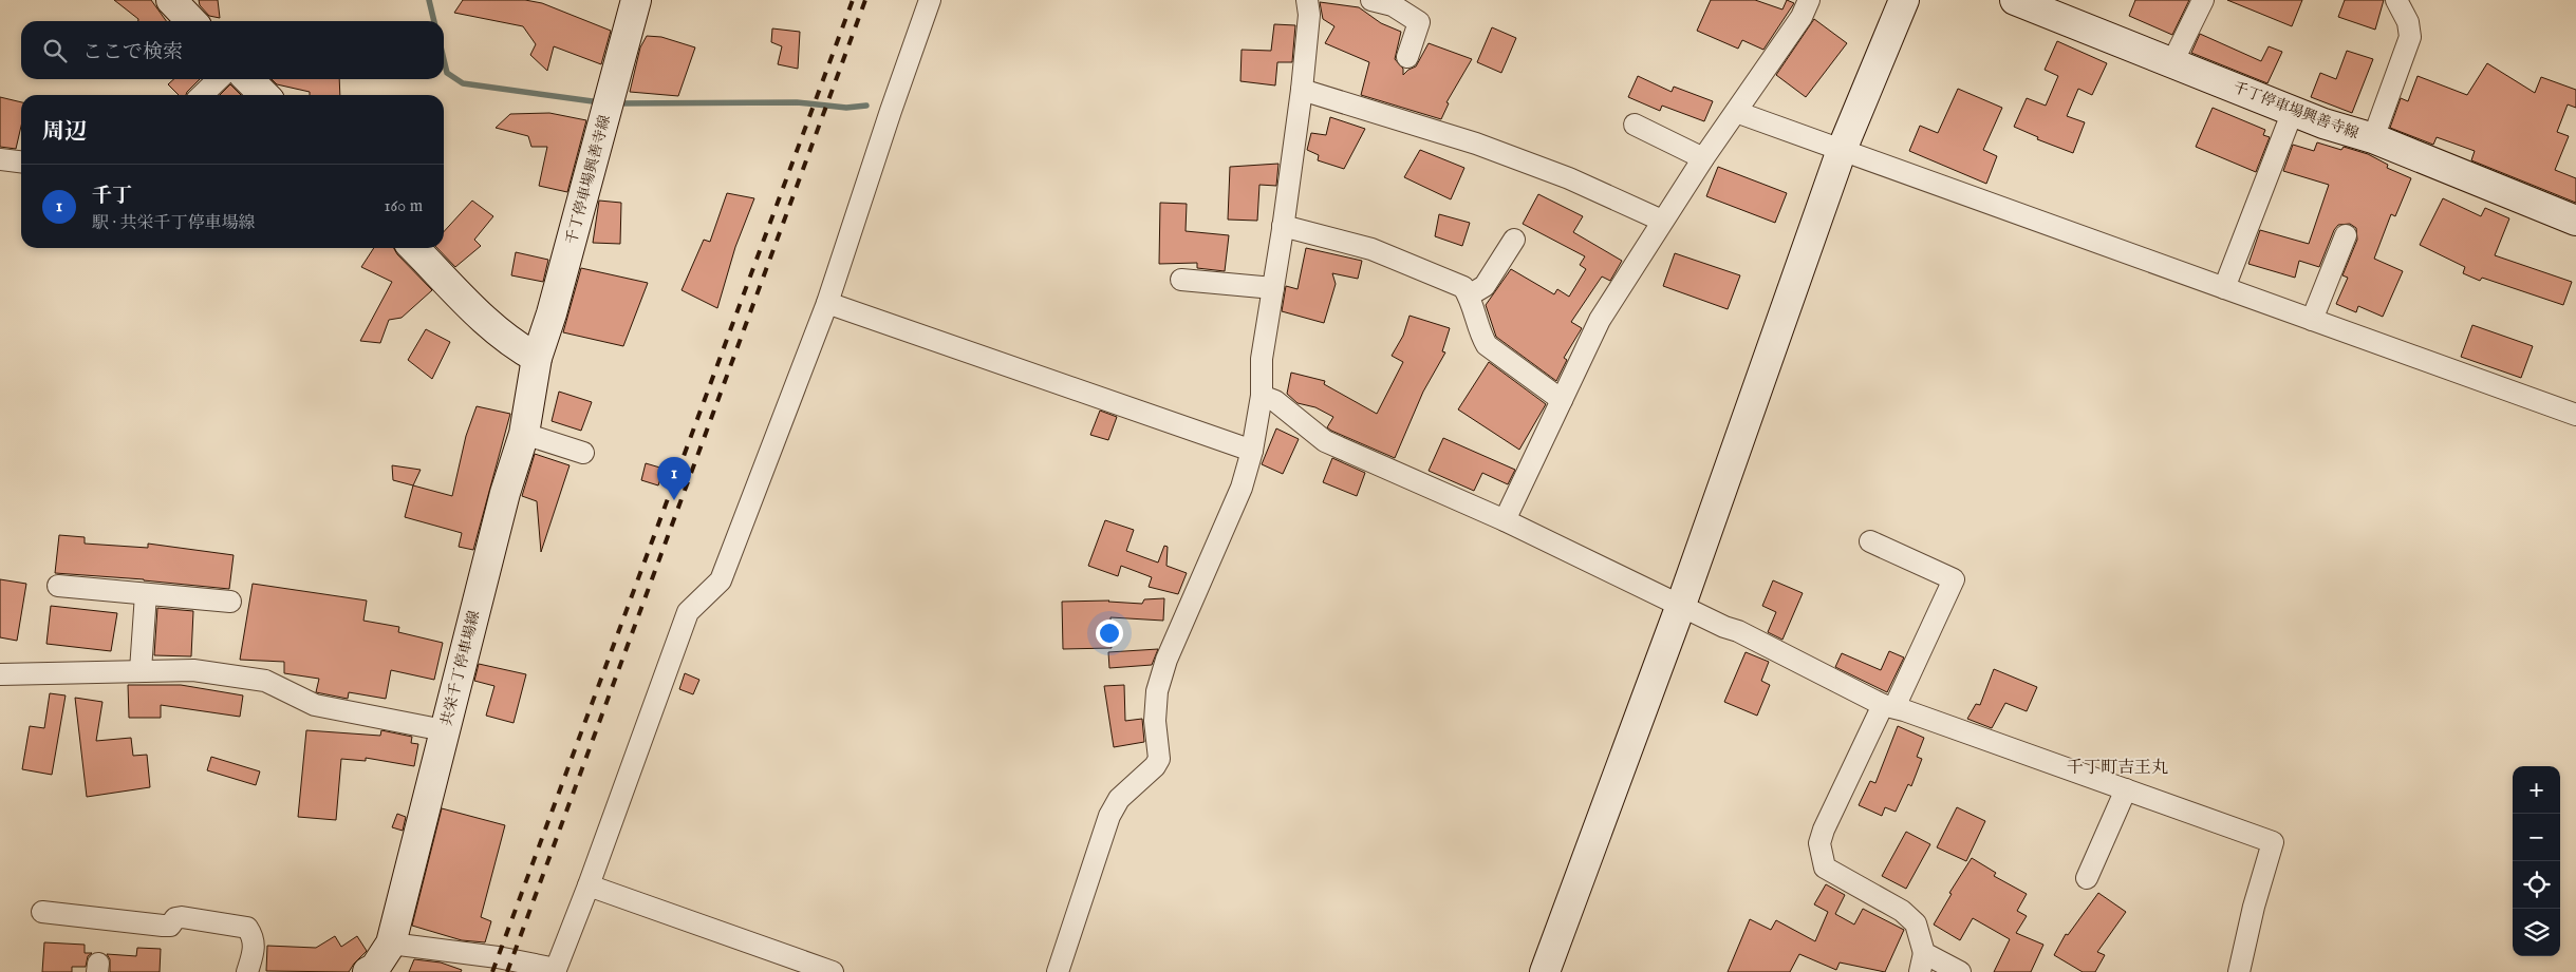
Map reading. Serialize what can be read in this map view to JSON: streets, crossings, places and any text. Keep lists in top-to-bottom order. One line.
{"streets":{"main road":["千丁停車場興善寺線","共栄千丁停車場線"]},"crossings":[["千丁停車場興善寺線","共栄千丁停車場線"]],"districts":["千丁町吉王丸"],"page":{"search":"ここで検索","heading":"周辺","list":[{"mark":"1","name":"千丁","note":"駅 · 共栄千丁停車場線","value":"160 m"}],"pins":"1","map_buttons":["+","−"]}}
